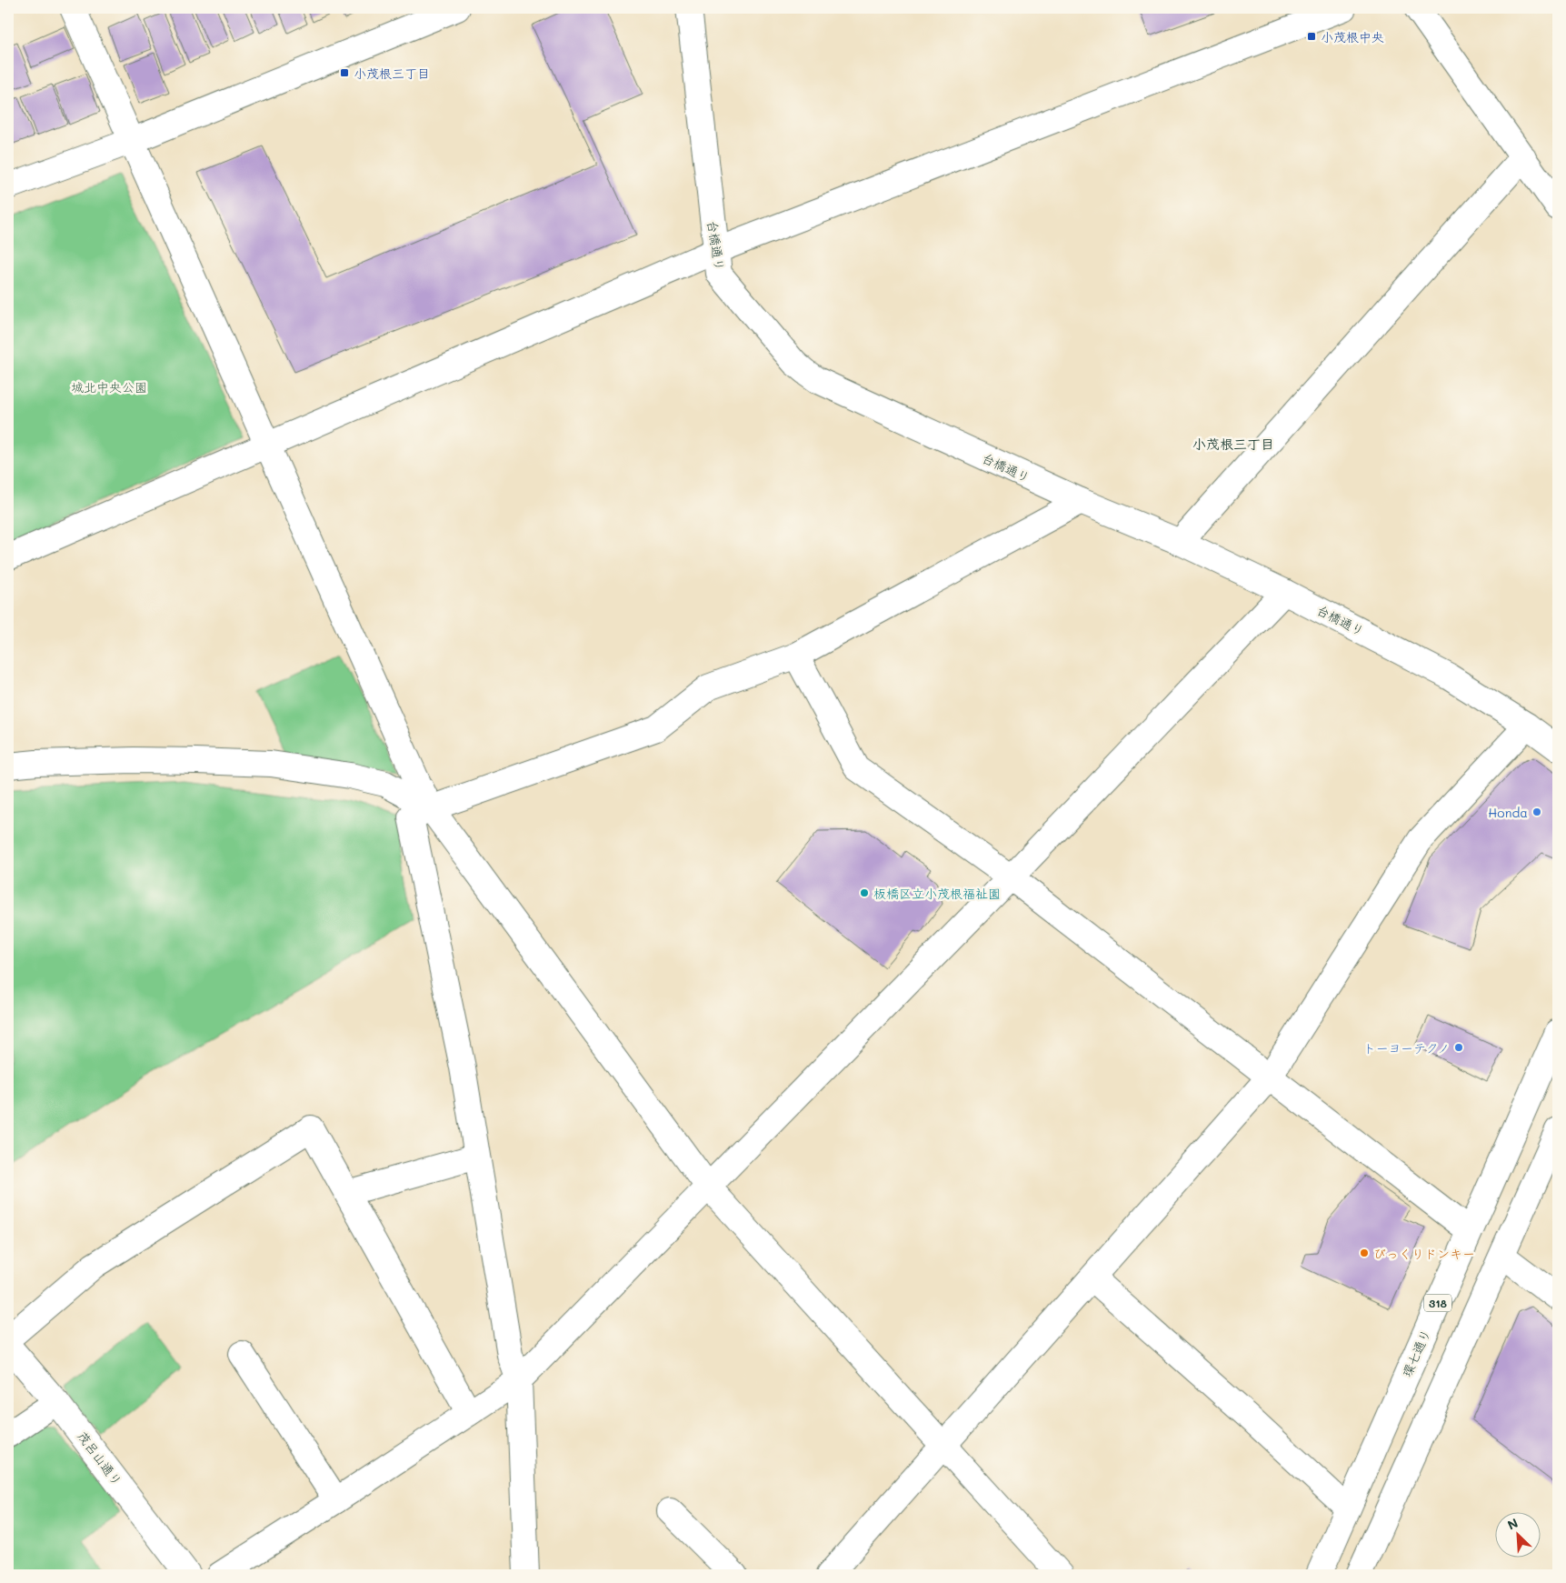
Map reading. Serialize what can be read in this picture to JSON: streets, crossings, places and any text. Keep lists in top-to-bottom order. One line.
{"streets":{"street":["台橋通り","318","環七通り","茂呂山通り"]},"districts":["小茂根三丁目"],"parks":["城北中央公園"],"places":{"transit":["小茂根中央","小茂根三丁目"],"other":["Honda","板橋区立小茂根福祉園","トーヨーテクノ","びっくりドンキー"]},"north":"top left"}
